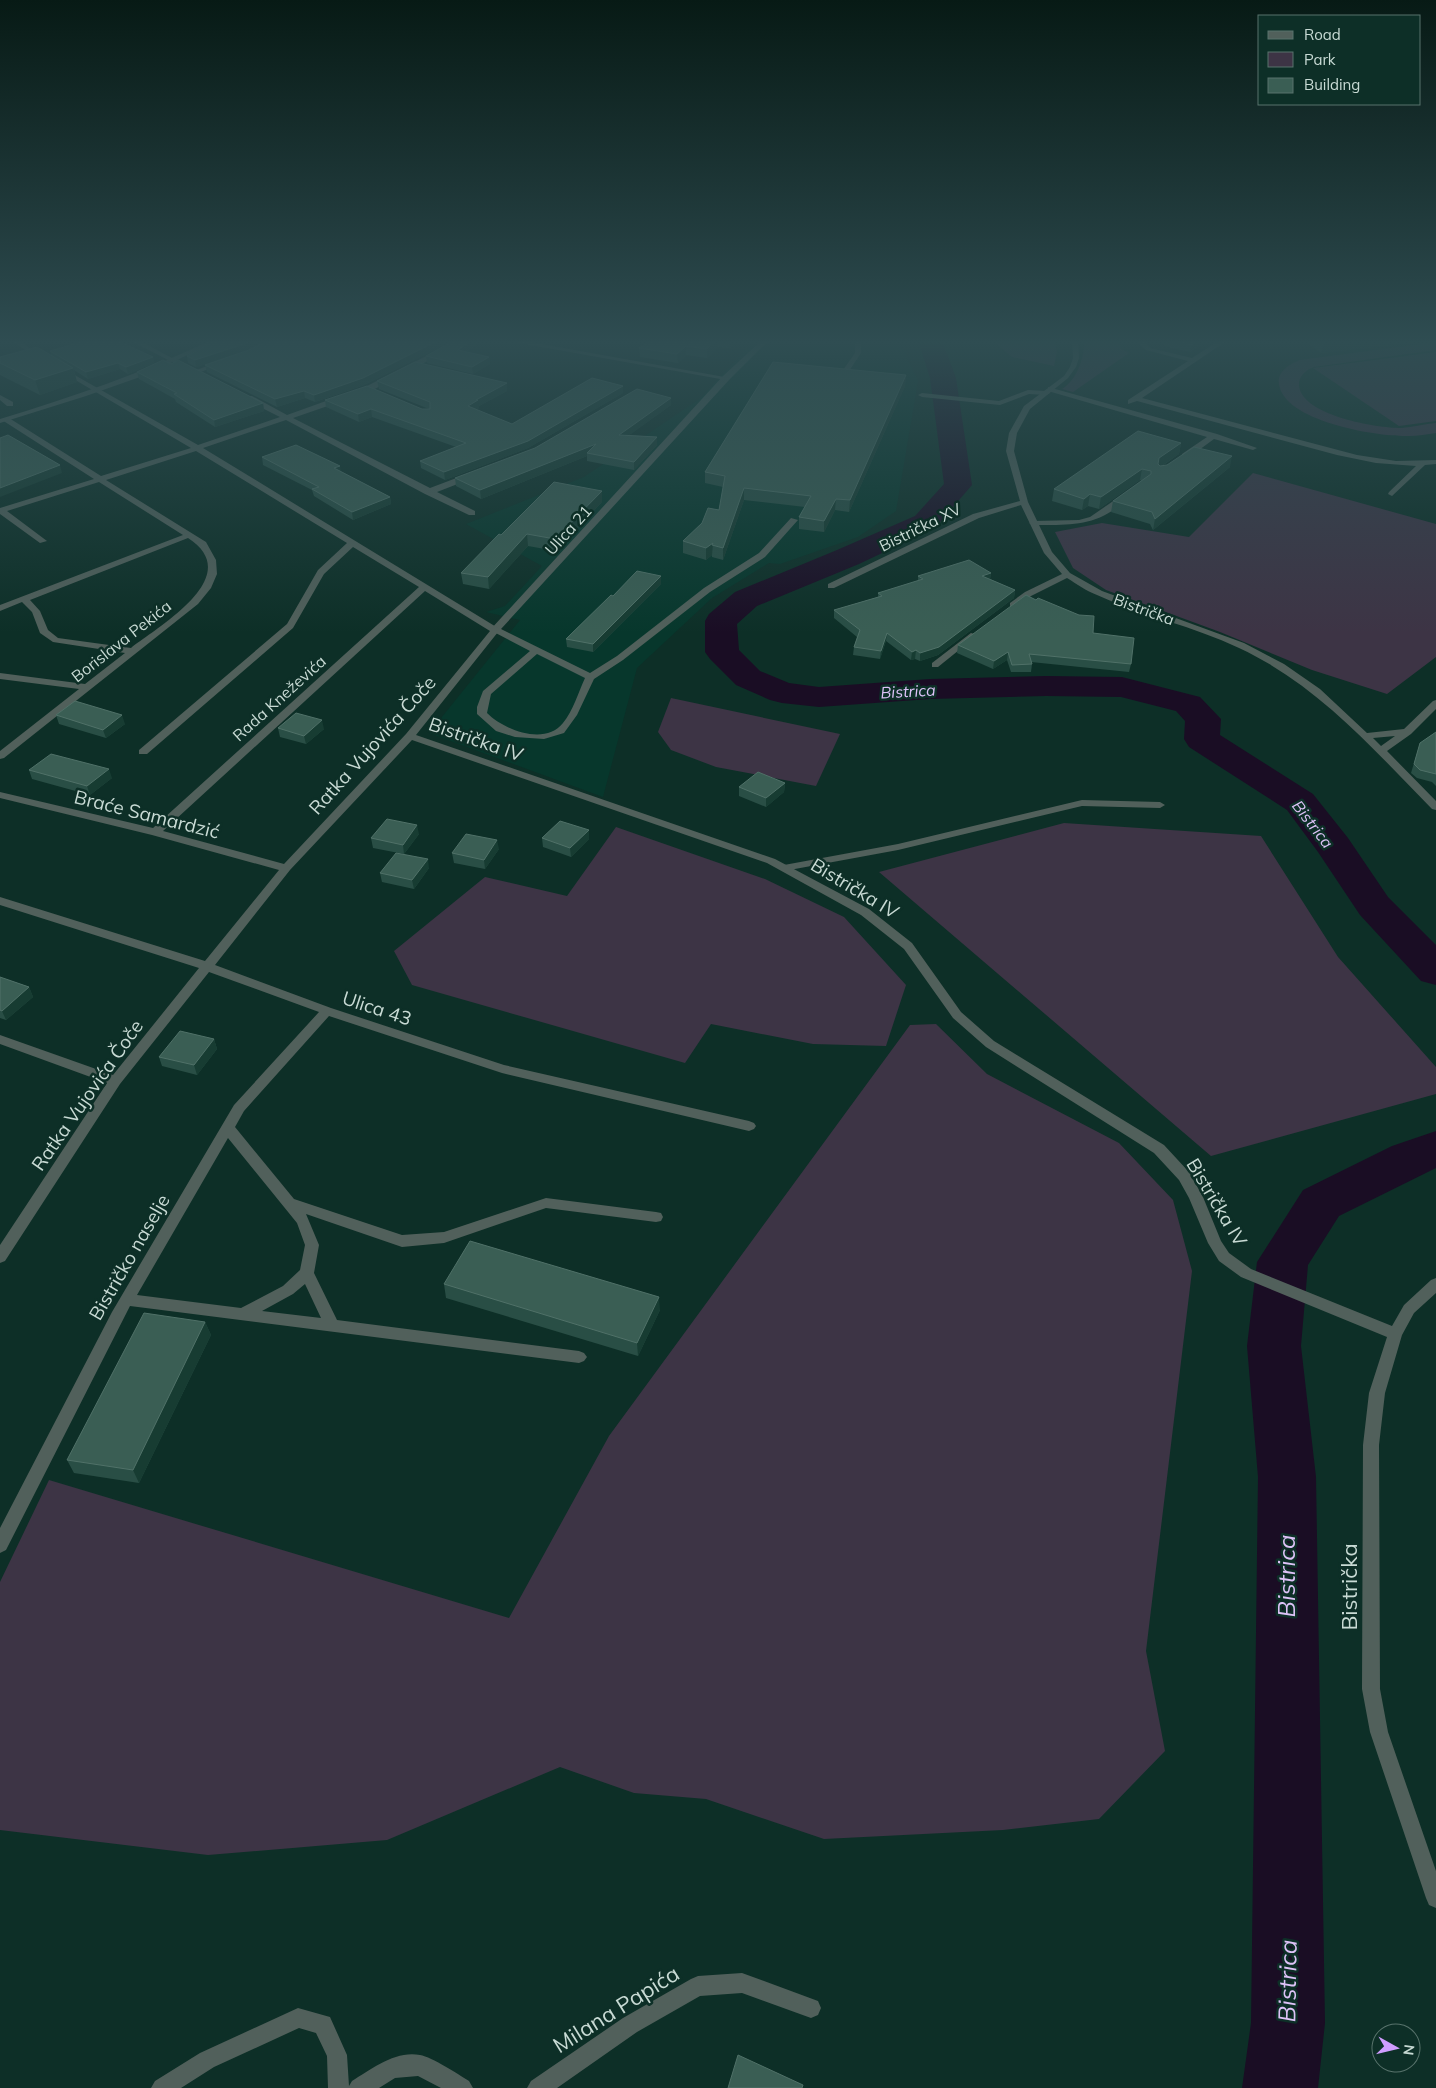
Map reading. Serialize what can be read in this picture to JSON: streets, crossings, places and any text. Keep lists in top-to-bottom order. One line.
{"streets":{"street":["Bistrička XV","Ulica 21","Bistrička","Borislava Pekića","Rada Kneževića","Bistrička IV","Ratka Vujovića Čoče","Braće Samardzić","Ulica 43","Bistričko naselje","Milana Papića"]},"crossings":[["Bistrička XV","Bistrička"],["Ulica 21","Ratka Vujovića Čoče"],["Bistrička","Bistrička IV"],["Rada Kneževića","Braće Samardzić"],["Bistrička IV","Ratka Vujovića Čoče"],["Ratka Vujovića Čoče","Braće Samardzić"],["Ratka Vujovića Čoče","Ulica 43"],["Ulica 43","Bistričko naselje"]],"water":["Bistrica"],"legend":["Road","Park","Building"],"north":"right"}
